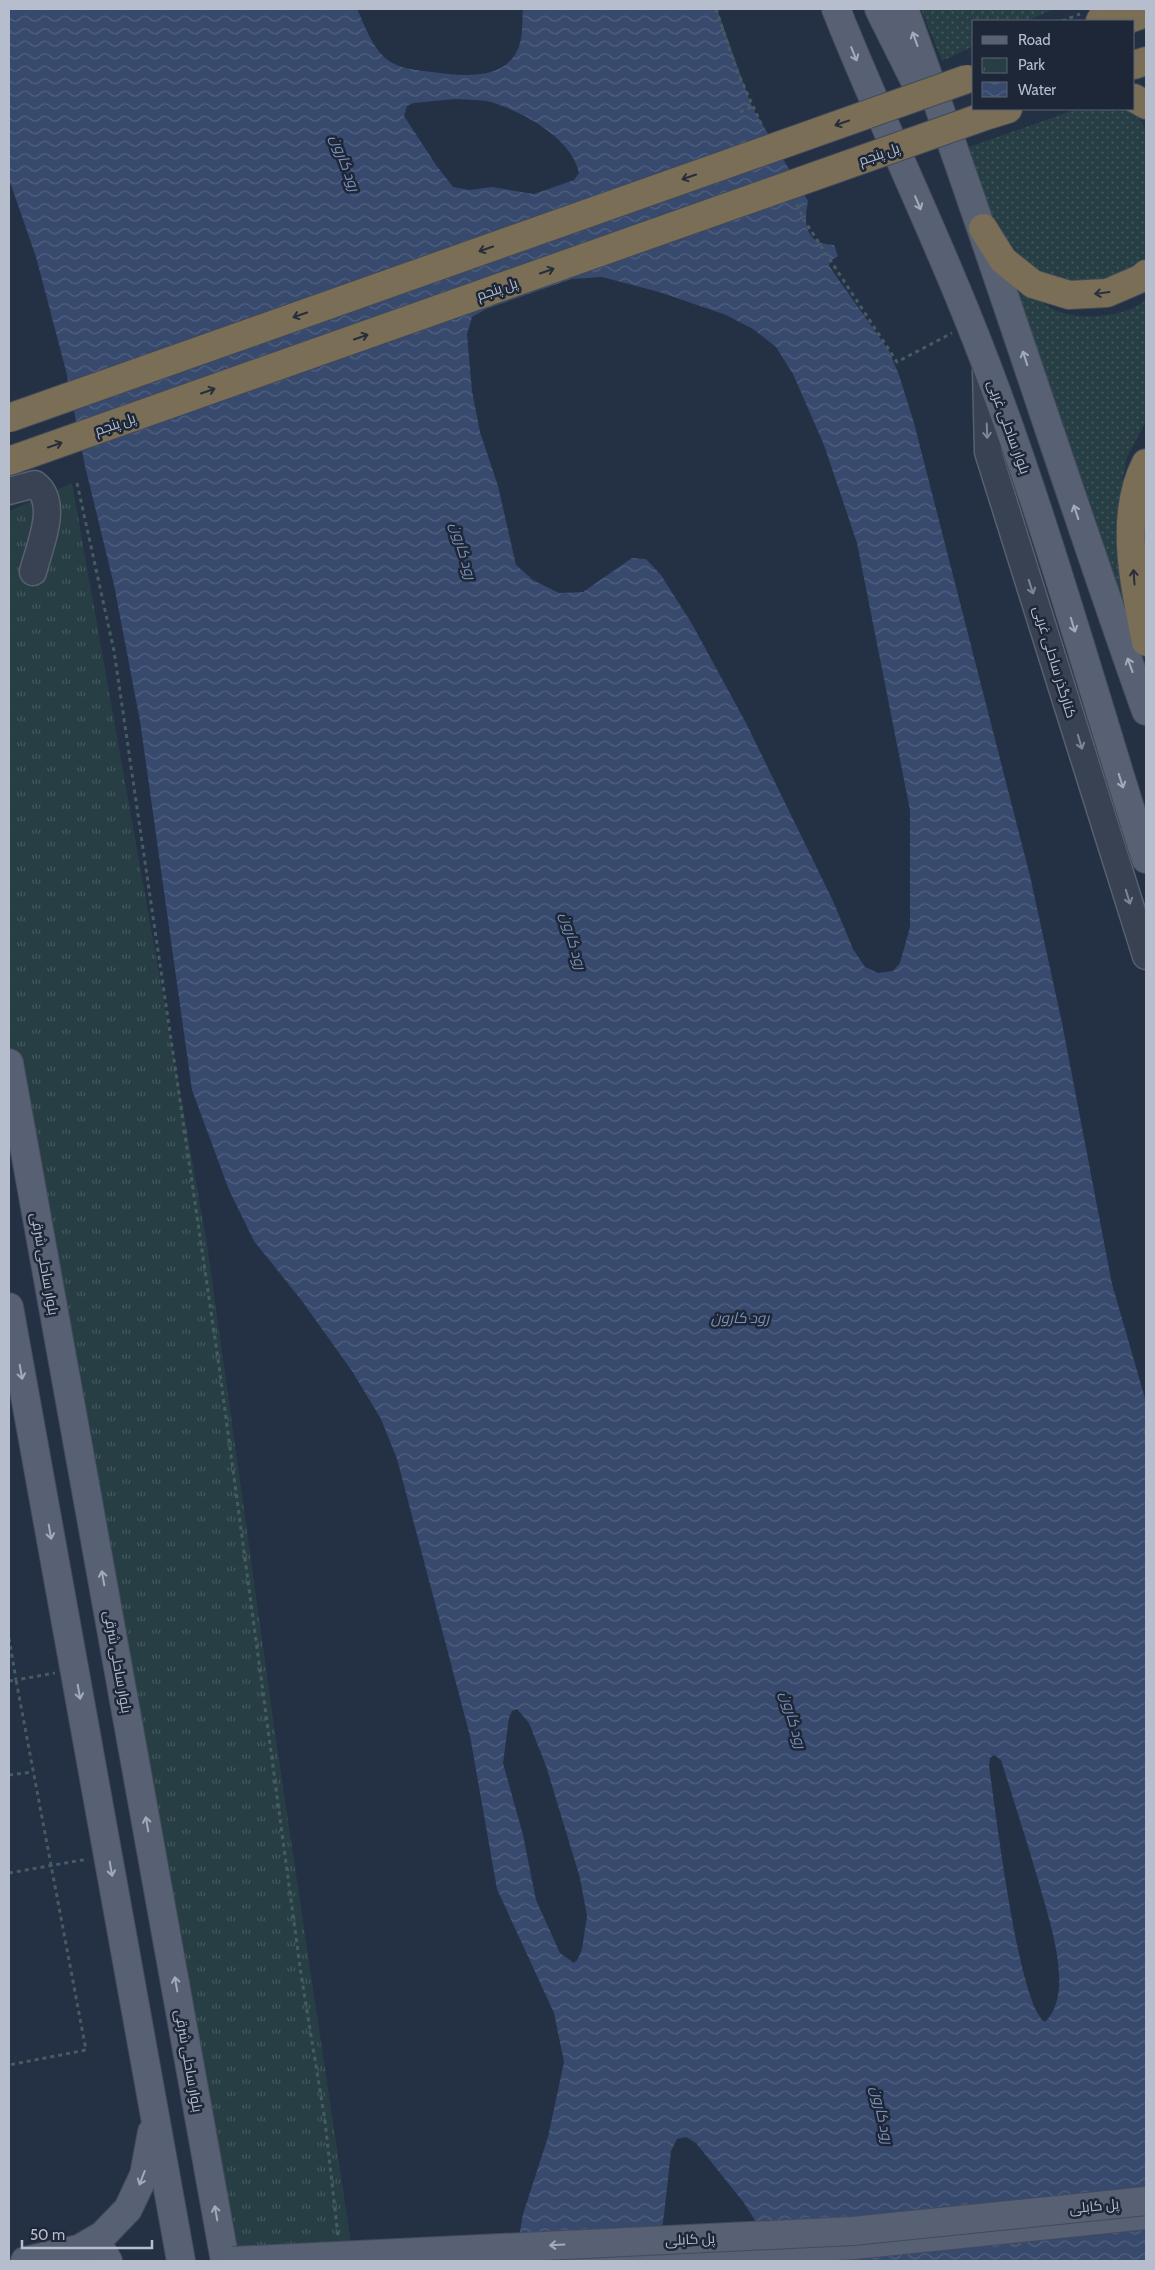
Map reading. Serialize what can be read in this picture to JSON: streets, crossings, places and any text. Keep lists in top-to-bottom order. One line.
{"streets":{"highway":["پل پنجم"],"main road":["بلوار ساحلی غربی","بلوار ساحلی شرقی","پل کابلی"],"street":["کنارگذر ساحلی غربی"]},"crossings":[["بلوار ساحلی غربی","کنارگذر ساحلی غربی"]],"one_way":["کنارگذر ساحلی غربی"],"water":["رود کارون"],"legend":["Road","Park","Water"],"scale_bar":"50 m"}
